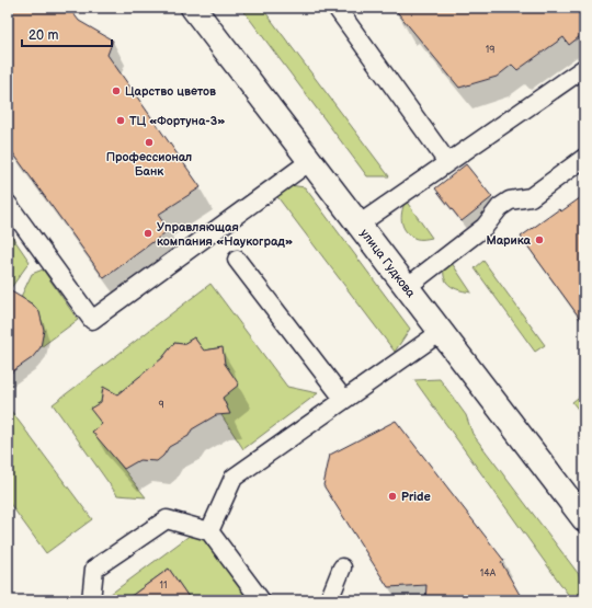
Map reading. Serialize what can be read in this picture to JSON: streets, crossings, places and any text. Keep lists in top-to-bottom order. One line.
{"streets":{"street":["улица Гудкова"]},"places":["Царство цветов","ТЦ «Фортуна-3»","Профессионал Банк","Управляющая компания «Наукоград»","Марика","Pride"],"house_numbers":["19","9","14А","11"],"scale_bar":"20 m"}
